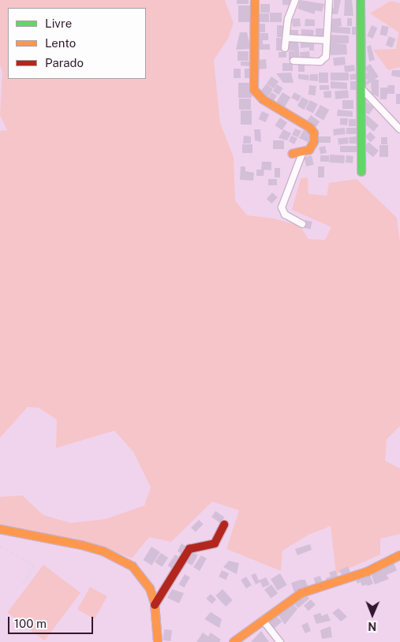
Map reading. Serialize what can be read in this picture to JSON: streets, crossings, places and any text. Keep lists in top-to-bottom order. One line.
{"legend":["Livre","Lento","Parado"],"scale_bar":"100 m","north":"bottom"}
